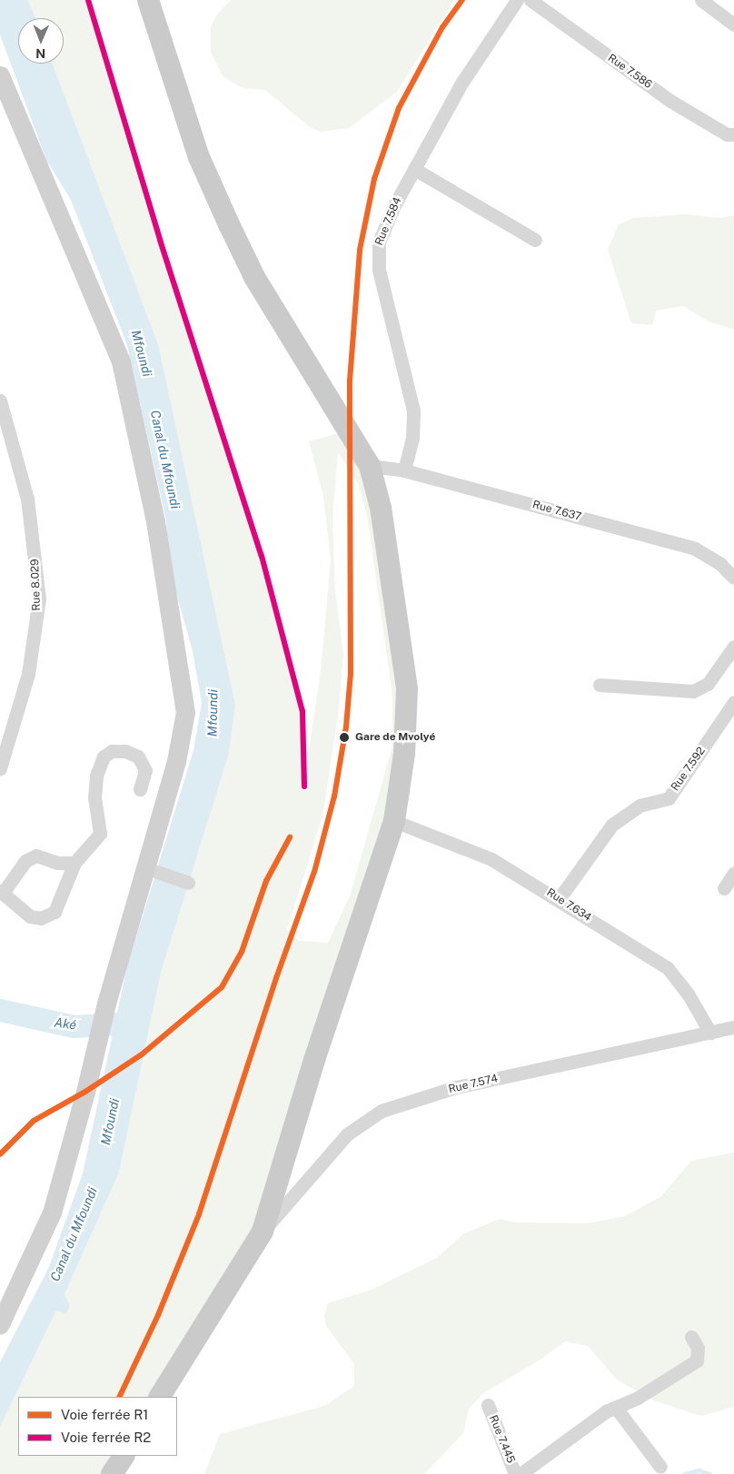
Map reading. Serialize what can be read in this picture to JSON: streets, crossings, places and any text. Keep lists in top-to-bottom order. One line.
{"streets":{"street":["Rue 7.586","Rue 7.584","Rue 7.637","Rue 8.029","Rue 7.592","Rue 7.634","Rue 7.574","Rue 7.445"]},"crossings":[["Rue 7.584","Rue 7.637"],["Rue 7.592","Rue 7.634"],["Rue 7.634","Rue 7.574"]],"water":["Mfoundi","Canal du Mfoundi","Aké"],"places":["Gare de Mvolyé"],"lines":["rail line R1","rail line R2"],"legend":["Voie ferrée R1","Voie ferrée R2"],"north":"bottom"}
